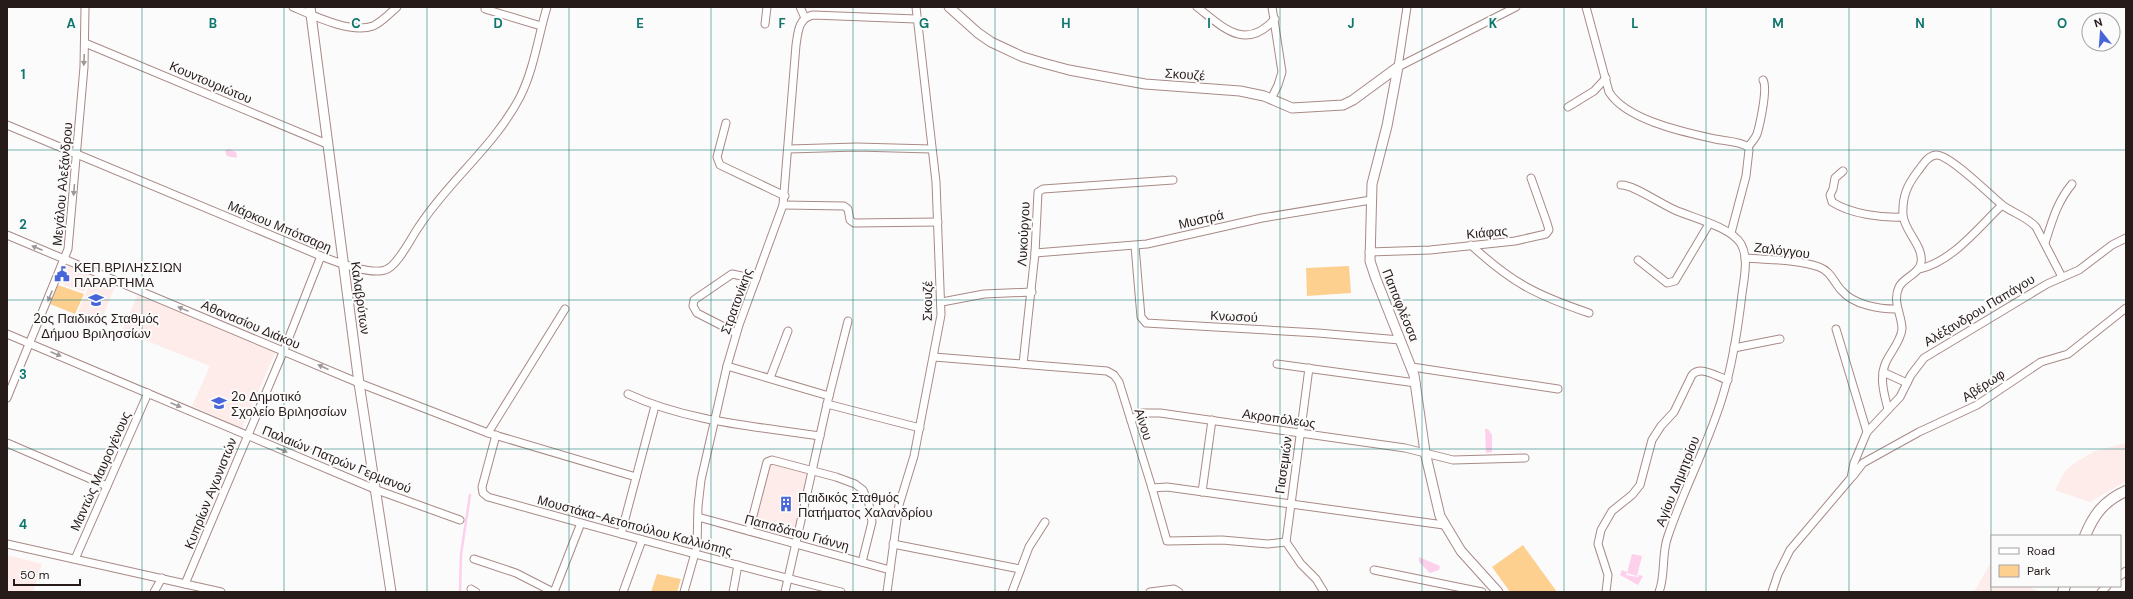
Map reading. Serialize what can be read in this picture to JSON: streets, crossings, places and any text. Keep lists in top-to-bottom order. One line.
{"streets":{"street":["Σκουζέ","Κουντουριώτου","Μεγάλου Αλεξάνδρου","Μυστρά","Μάρκου Μπότσαρη","Κιάφας","Λυκούργου","Ζαλόγγου","Καλαβρύτων","Στρατονίκης","Παπαφλέσσα","Αλέξανδρου Παπάγου","Κνωσού","Αθανασίου Διάκου","Αβέρωφ","Ακροπόλεως","Αίνου","Παλαιών Πατρών Γερμανού","Γιασεμιών","Μαντώς Μαυρογένους","Αγίου Δημητρίου","Κυπρίων Αγωνιστών","Μουστάκα-Αετοπούλου Καλλιόπης","Παπαδάτου Γιάννη"]},"crossings":[["Σκουζέ","Παπαφλέσσα"],["Σκουζέ","Αίνου"],["Σκουζέ","Παπαδάτου Γιάννη"],["Κουντουριώτου","Μεγάλου Αλεξάνδρου"],["Κουντουριώτου","Καλαβρύτων"],["Μεγάλου Αλεξάνδρου","Μάρκου Μπότσαρη"],["Μεγάλου Αλεξάνδρου","Αθανασίου Διάκου"],["Μεγάλου Αλεξάνδρου","Παλαιών Πατρών Γερμανού"],["Μυστρά","Λυκούργου"],["Μυστρά","Παπαφλέσσα"],["Μυστρά","Κνωσού"],["Μάρκου Μπότσαρη","Καλαβρύτων"],["Μάρκου Μπότσαρη","Κυπρίων Αγωνιστών"],["Κιάφας","Παπαφλέσσα"],["Λυκούργου","Αίνου"],["Ζαλόγγου","Αγίου Δημητρίου"],["Καλαβρύτων","Αθανασίου Διάκου"],["Καλαβρύτων","Παλαιών Πατρών Γερμανού"],["Στρατονίκης","Μουστάκα-Αετοπούλου Καλλιόπης"],["Στρατονίκης","Παπαδάτου Γιάννη"],["Παπαφλέσσα","Κνωσού"],["Παπαφλέσσα","Ακροπόλεως"],["Αλέξανδρου Παπάγου","Αβέρωφ"],["Αθανασίου Διάκου","Κυπρίων Αγωνιστών"],["Αθανασίου Διάκου","Μουστάκα-Αετοπούλου Καλλιόπης"],["Ακροπόλεως","Αίνου"],["Ακροπόλεως","Γιασεμιών"],["Αίνου","Γιασεμιών"],["Παλαιών Πατρών Γερμανού","Μαντώς Μαυρογένους"],["Παλαιών Πατρών Γερμανού","Κυπρίων Αγωνιστών"]],"one_way":["Μεγάλου Αλεξάνδρου","Αθανασίου Διάκου","Παλαιών Πατρών Γερμανού"],"places":{"public building":["ΚΕΠ ΒΡΙΛΗΣΣΙΩΝ ΠΑΡΑΡΤΗΜΑ"],"school or university":["2ος Παιδικός Σταθμός Δήμου Βριλησσίων","2ο Δημοτικό Σχολείο Βριλησσίων"],"building":["Παιδικός Σταθμός Πατήματος Χαλανδρίου"]},"legend":["Road","Park"],"scale_bar":"50 m","north":"top","grid":{"columns":["A","B","C","D","E","F","G","H","I","J","K","L","M","N","O"],"rows":["1","2","3","4"]}}
